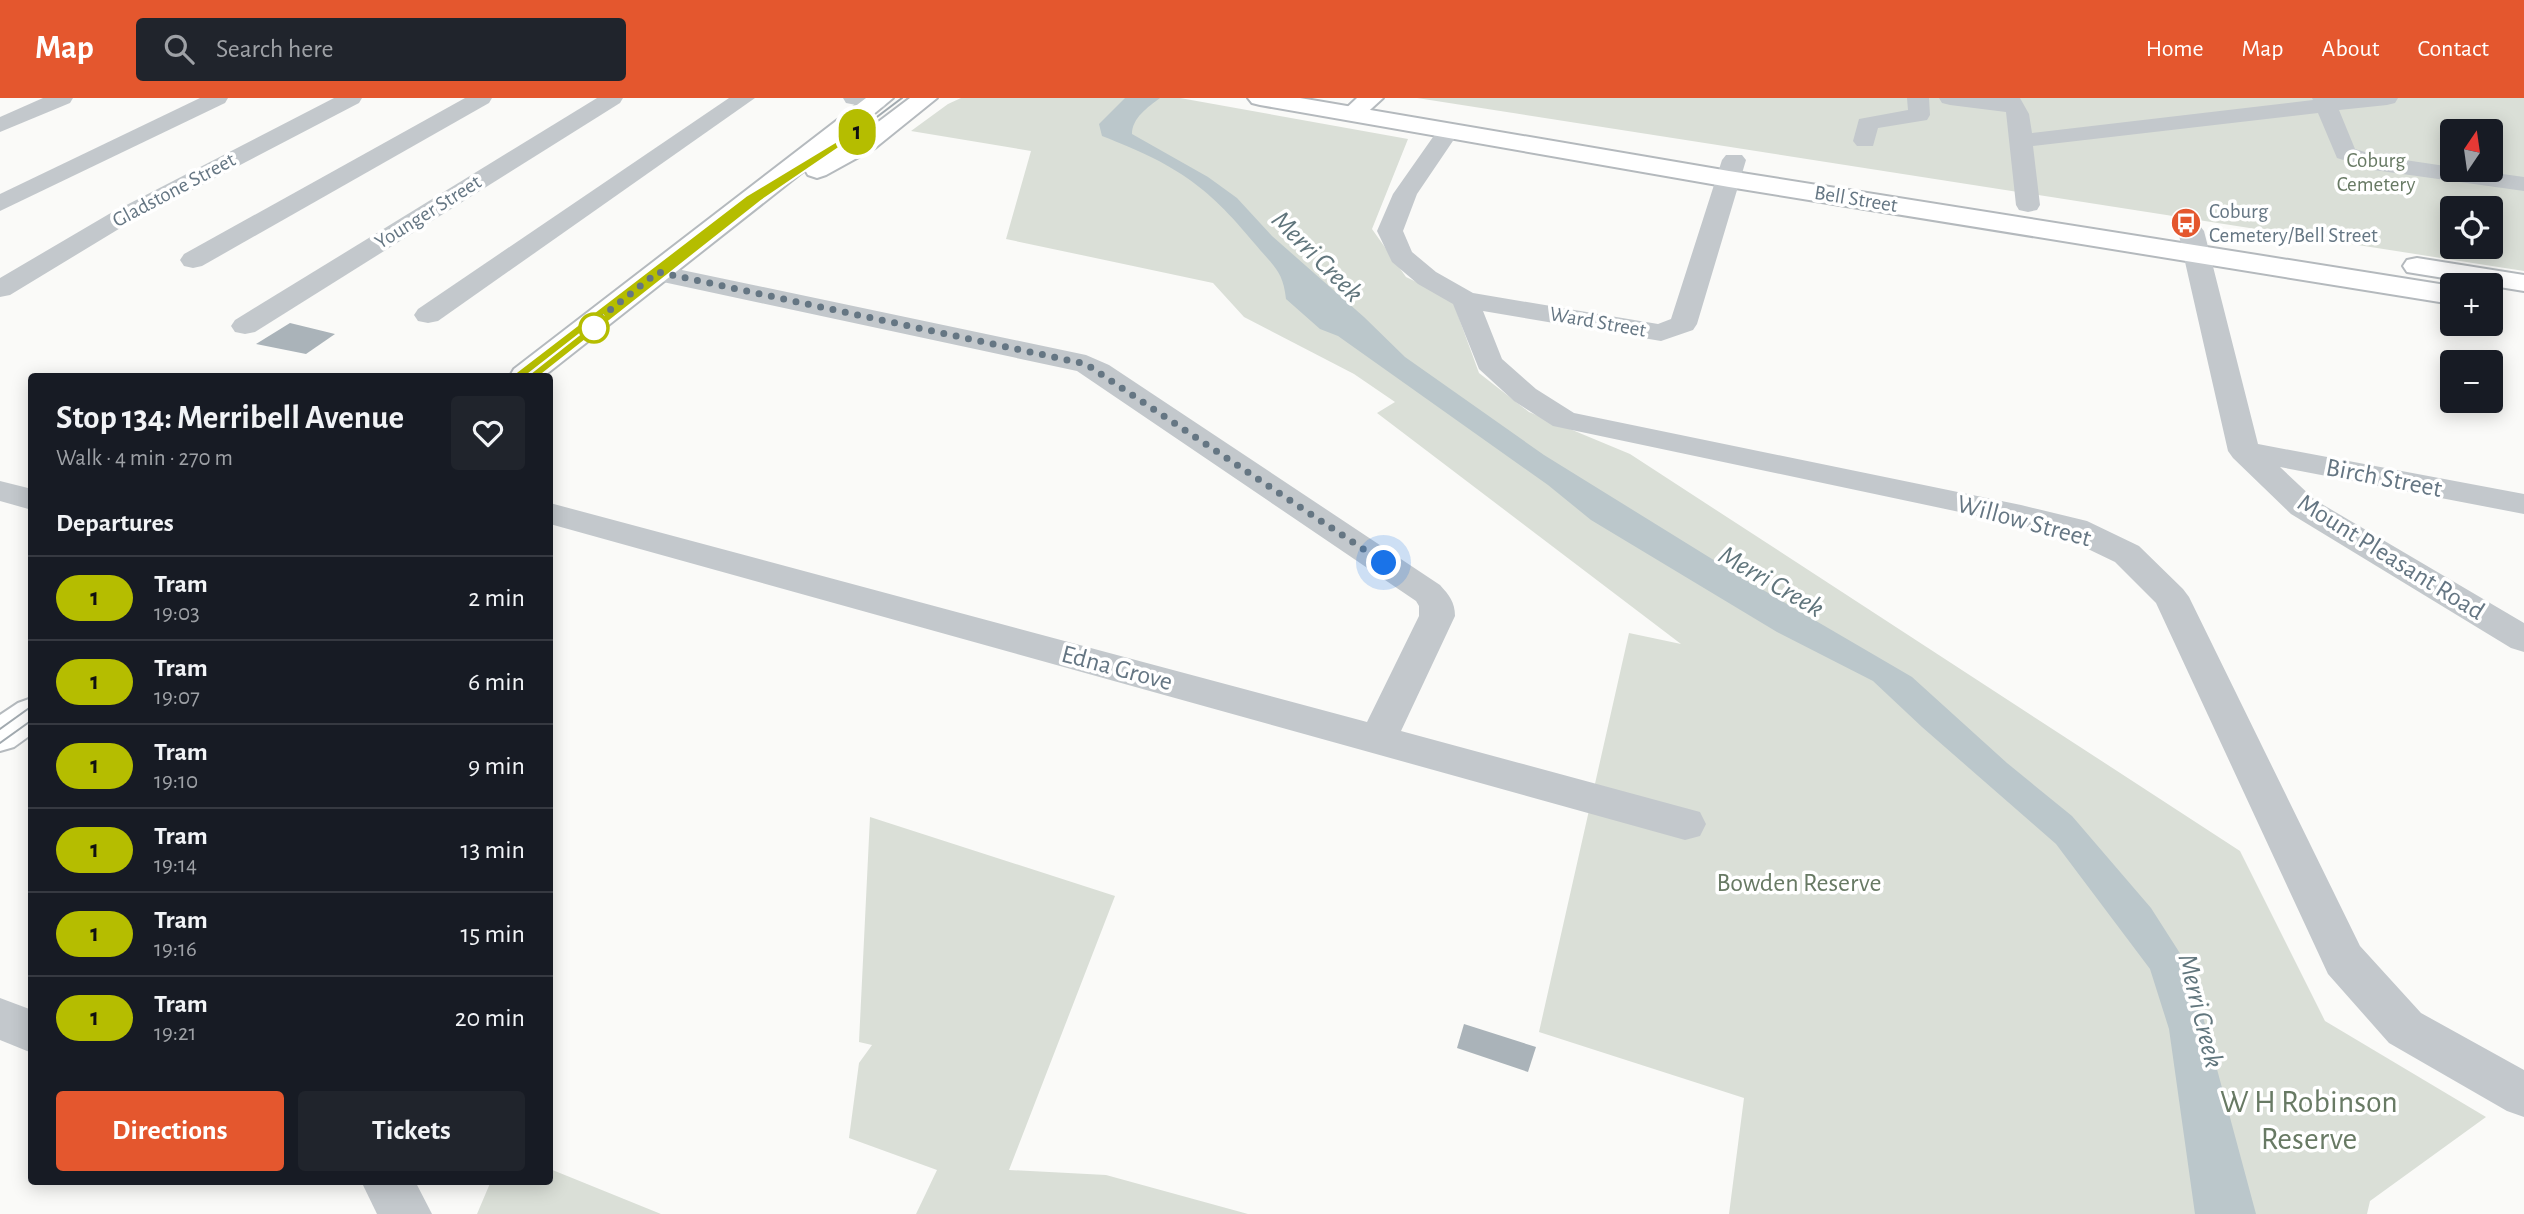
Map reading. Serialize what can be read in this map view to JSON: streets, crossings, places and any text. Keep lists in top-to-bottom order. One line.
{"streets":{"main road":["Bell Street"],"street":["Gladstone Street","Younger Street","Ward Street","Birch Street","Willow Street","Mount Pleasant Road","Edna Grove"]},"crossings":[["Bell Street","Ward Street"],["Ward Street","Willow Street"],["Birch Street","Mount Pleasant Road"]],"water":["Merri Creek"],"parks":["Coburg Cemetery","Bowden Reserve","W H Robinson Reserve"],"places":{"bus stop":["Coburg Cemetery/Bell Street"]},"lines":["tram line 1"],"north":"top","page":{"header":"Map","search":"Search here","nav":["Home","Map","About","Contact"],"on_map":"1","map_buttons":["+","−"],"heading":[["Stop 134: Merribell Avenue","Walk · 4 min · 270 m"],"Departures"],"list":[{"mark":"1","name":"Tram","note":"19:03","value":"2 min"},{"mark":"1","name":"Tram","note":"19:07","value":"6 min"},{"mark":"1","name":"Tram","note":"19:10","value":"9 min"},{"mark":"1","name":"Tram","note":"19:14","value":"13 min"},{"mark":"1","name":"Tram","note":"19:16","value":"15 min"},{"mark":"1","name":"Tram","note":"19:21","value":"20 min"}],"buttons":["Directions","Tickets"]}}
